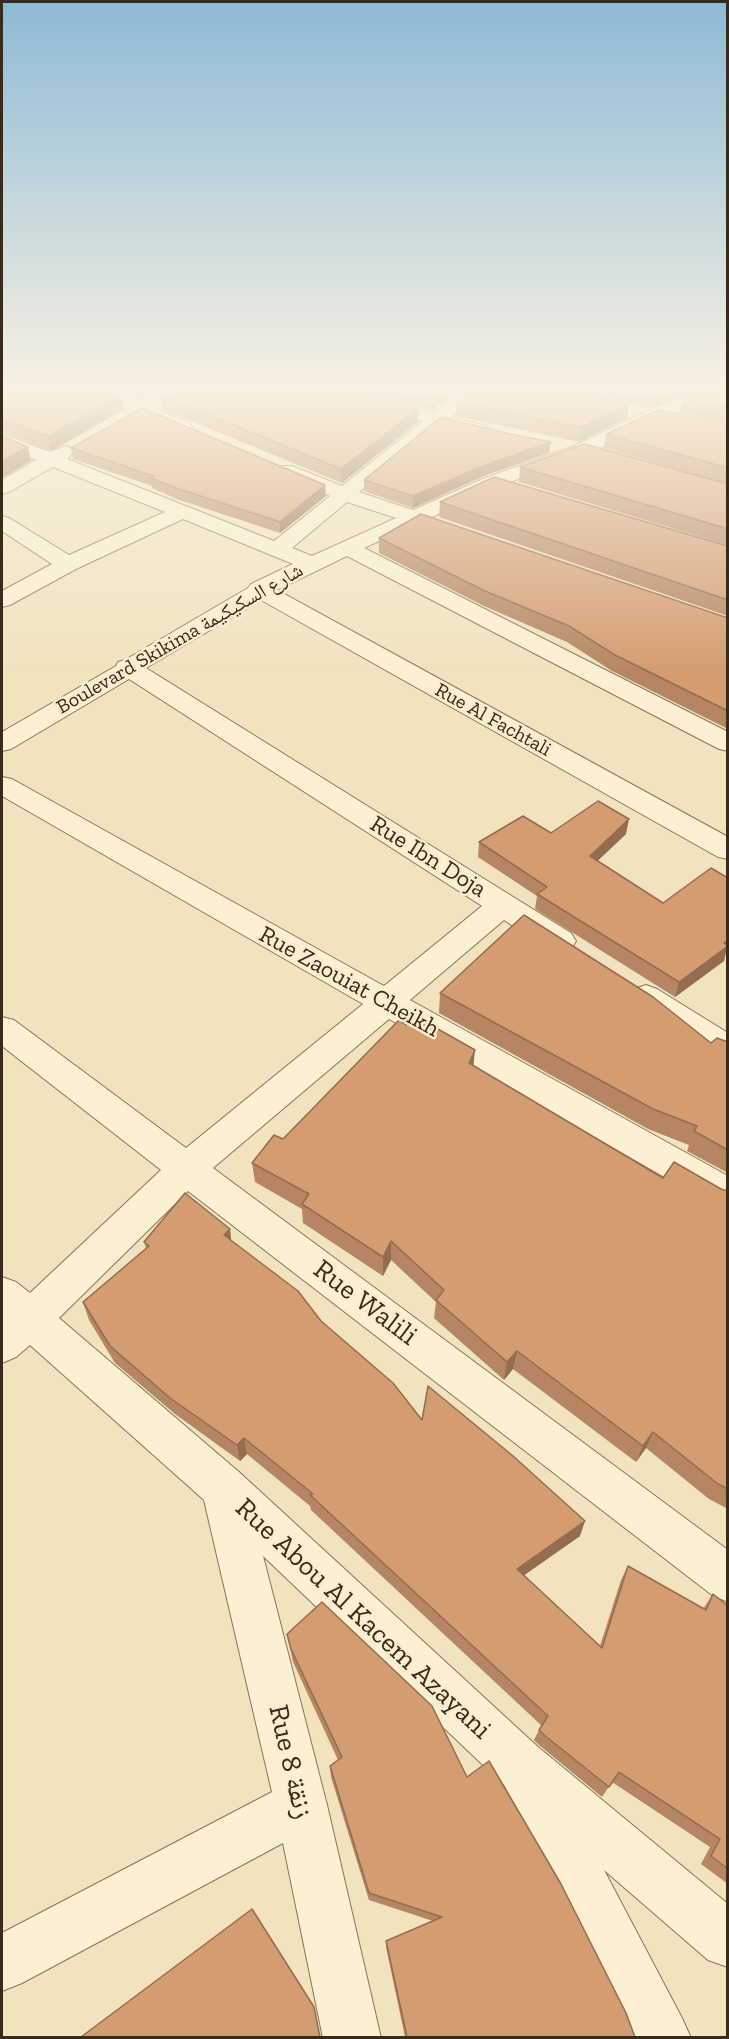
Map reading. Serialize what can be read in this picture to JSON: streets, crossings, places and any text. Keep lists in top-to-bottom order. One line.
{"streets":{"street":["Boulevard Skikima شارع السكيكيمة","Rue Al Fachtali","Rue Ibn Doja","Rue Zaouiat Cheikh","Rue Walili","Rue Abou Al Kacem Azayani","Rue 8 زنقة"]},"crossings":[["Boulevard Skikima شارع السكيكيمة","Rue Al Fachtali"],["Boulevard Skikima شارع السكيكيمة","Rue Ibn Doja"],["Rue Abou Al Kacem Azayani","Rue 8 زنقة"]]}
